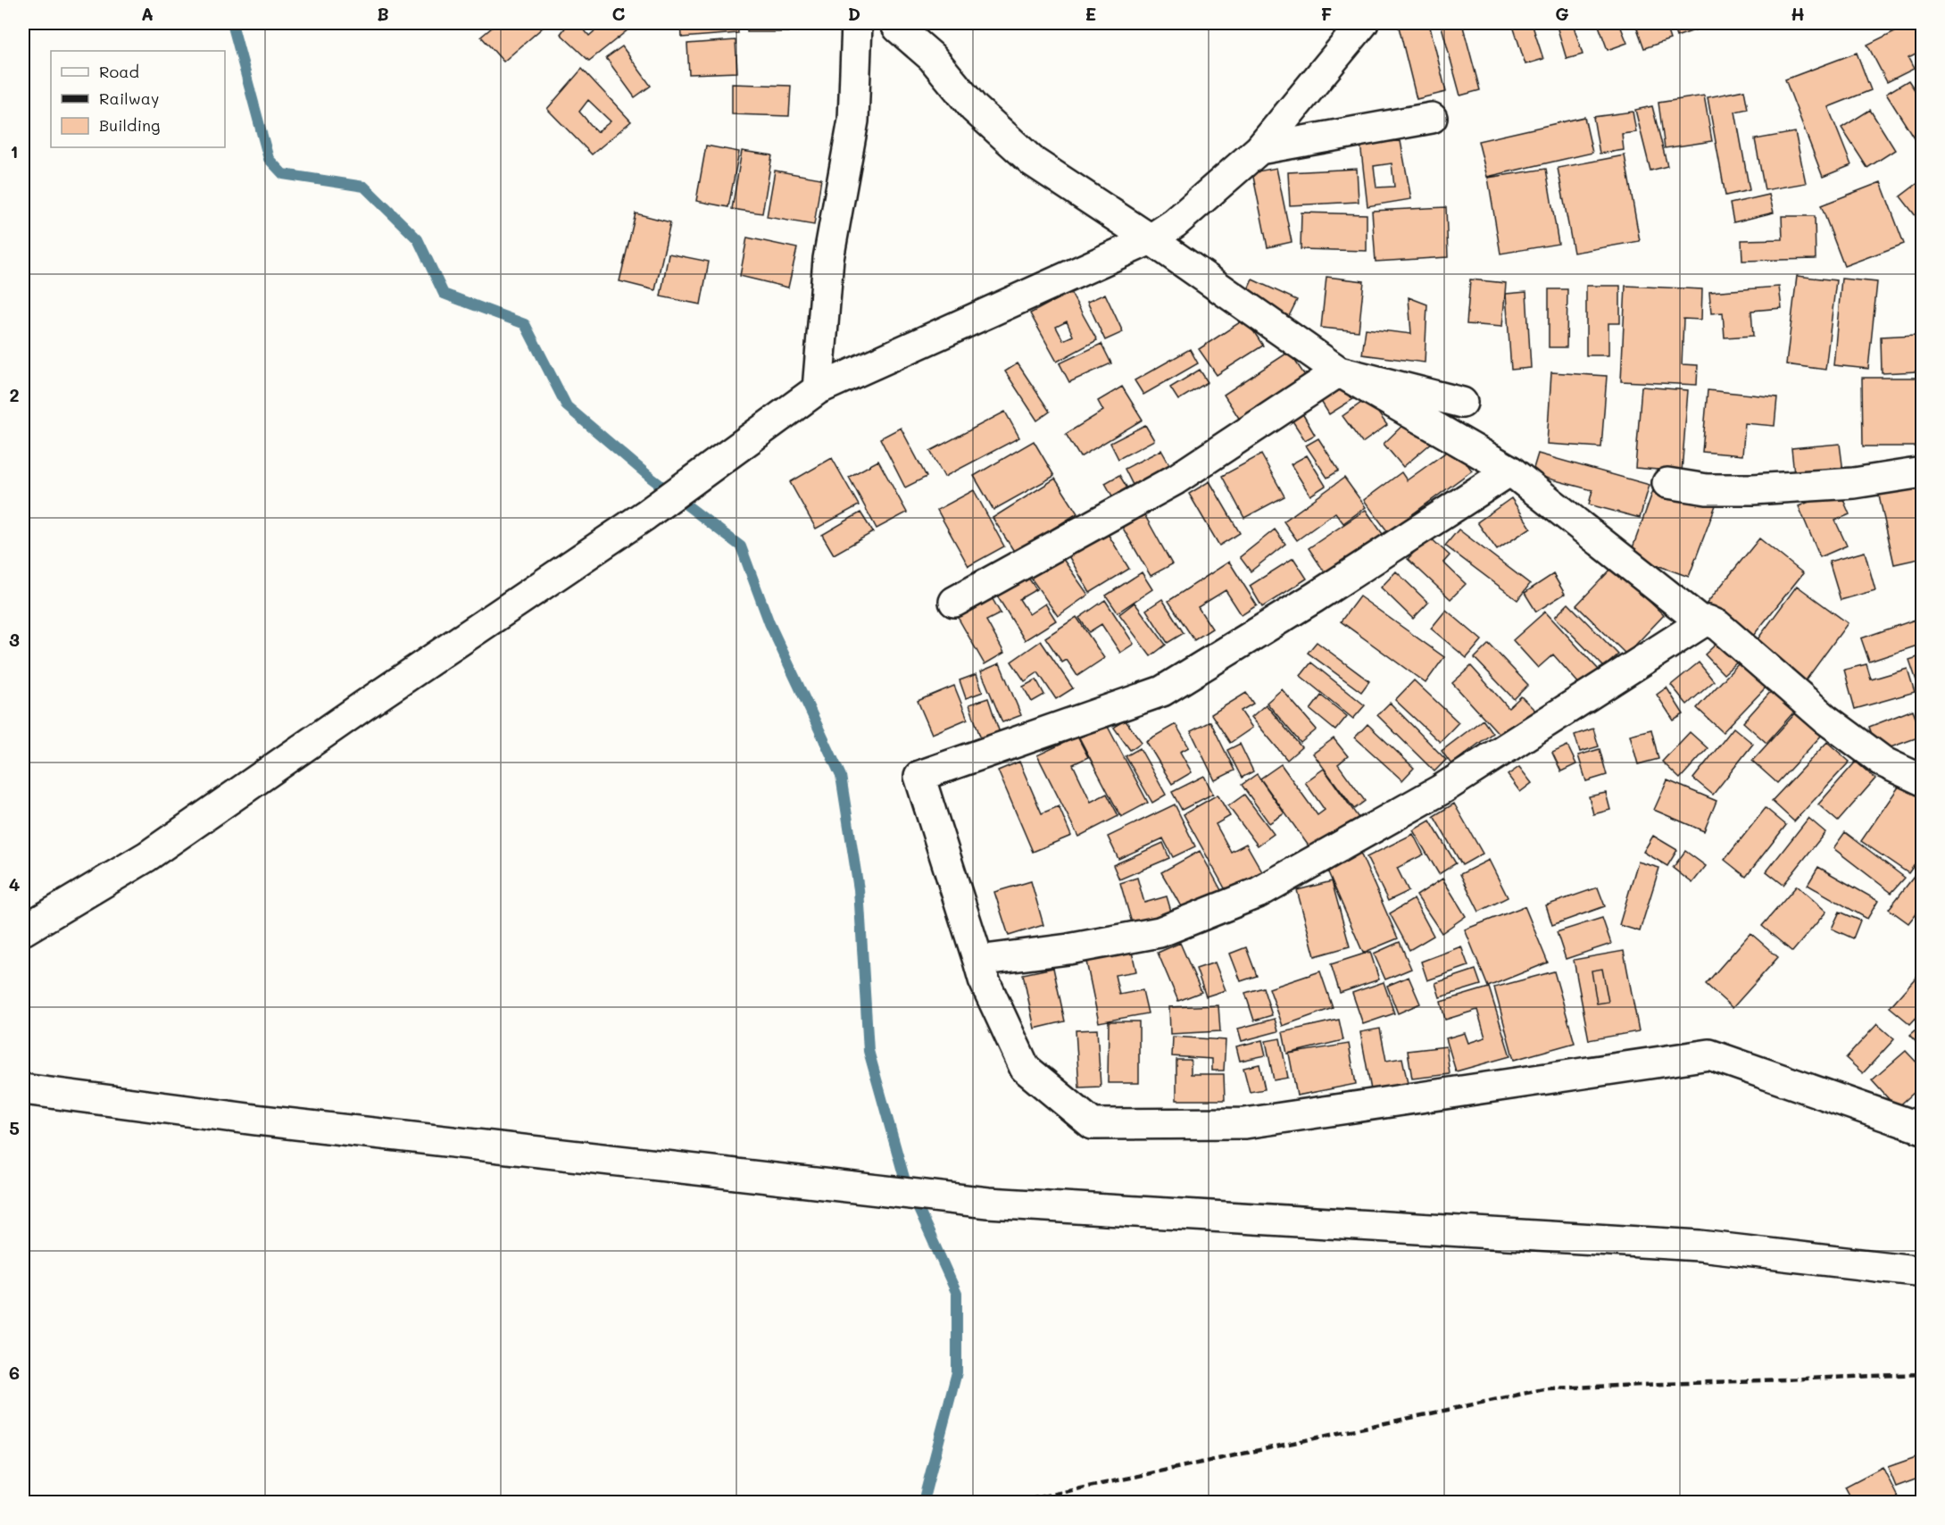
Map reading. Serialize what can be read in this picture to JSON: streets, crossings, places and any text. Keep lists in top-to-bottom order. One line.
{"legend":["Road","Railway","Building"],"grid":{"columns":["A","B","C","D","E","F","G","H"],"rows":["1","2","3","4","5","6"]}}
